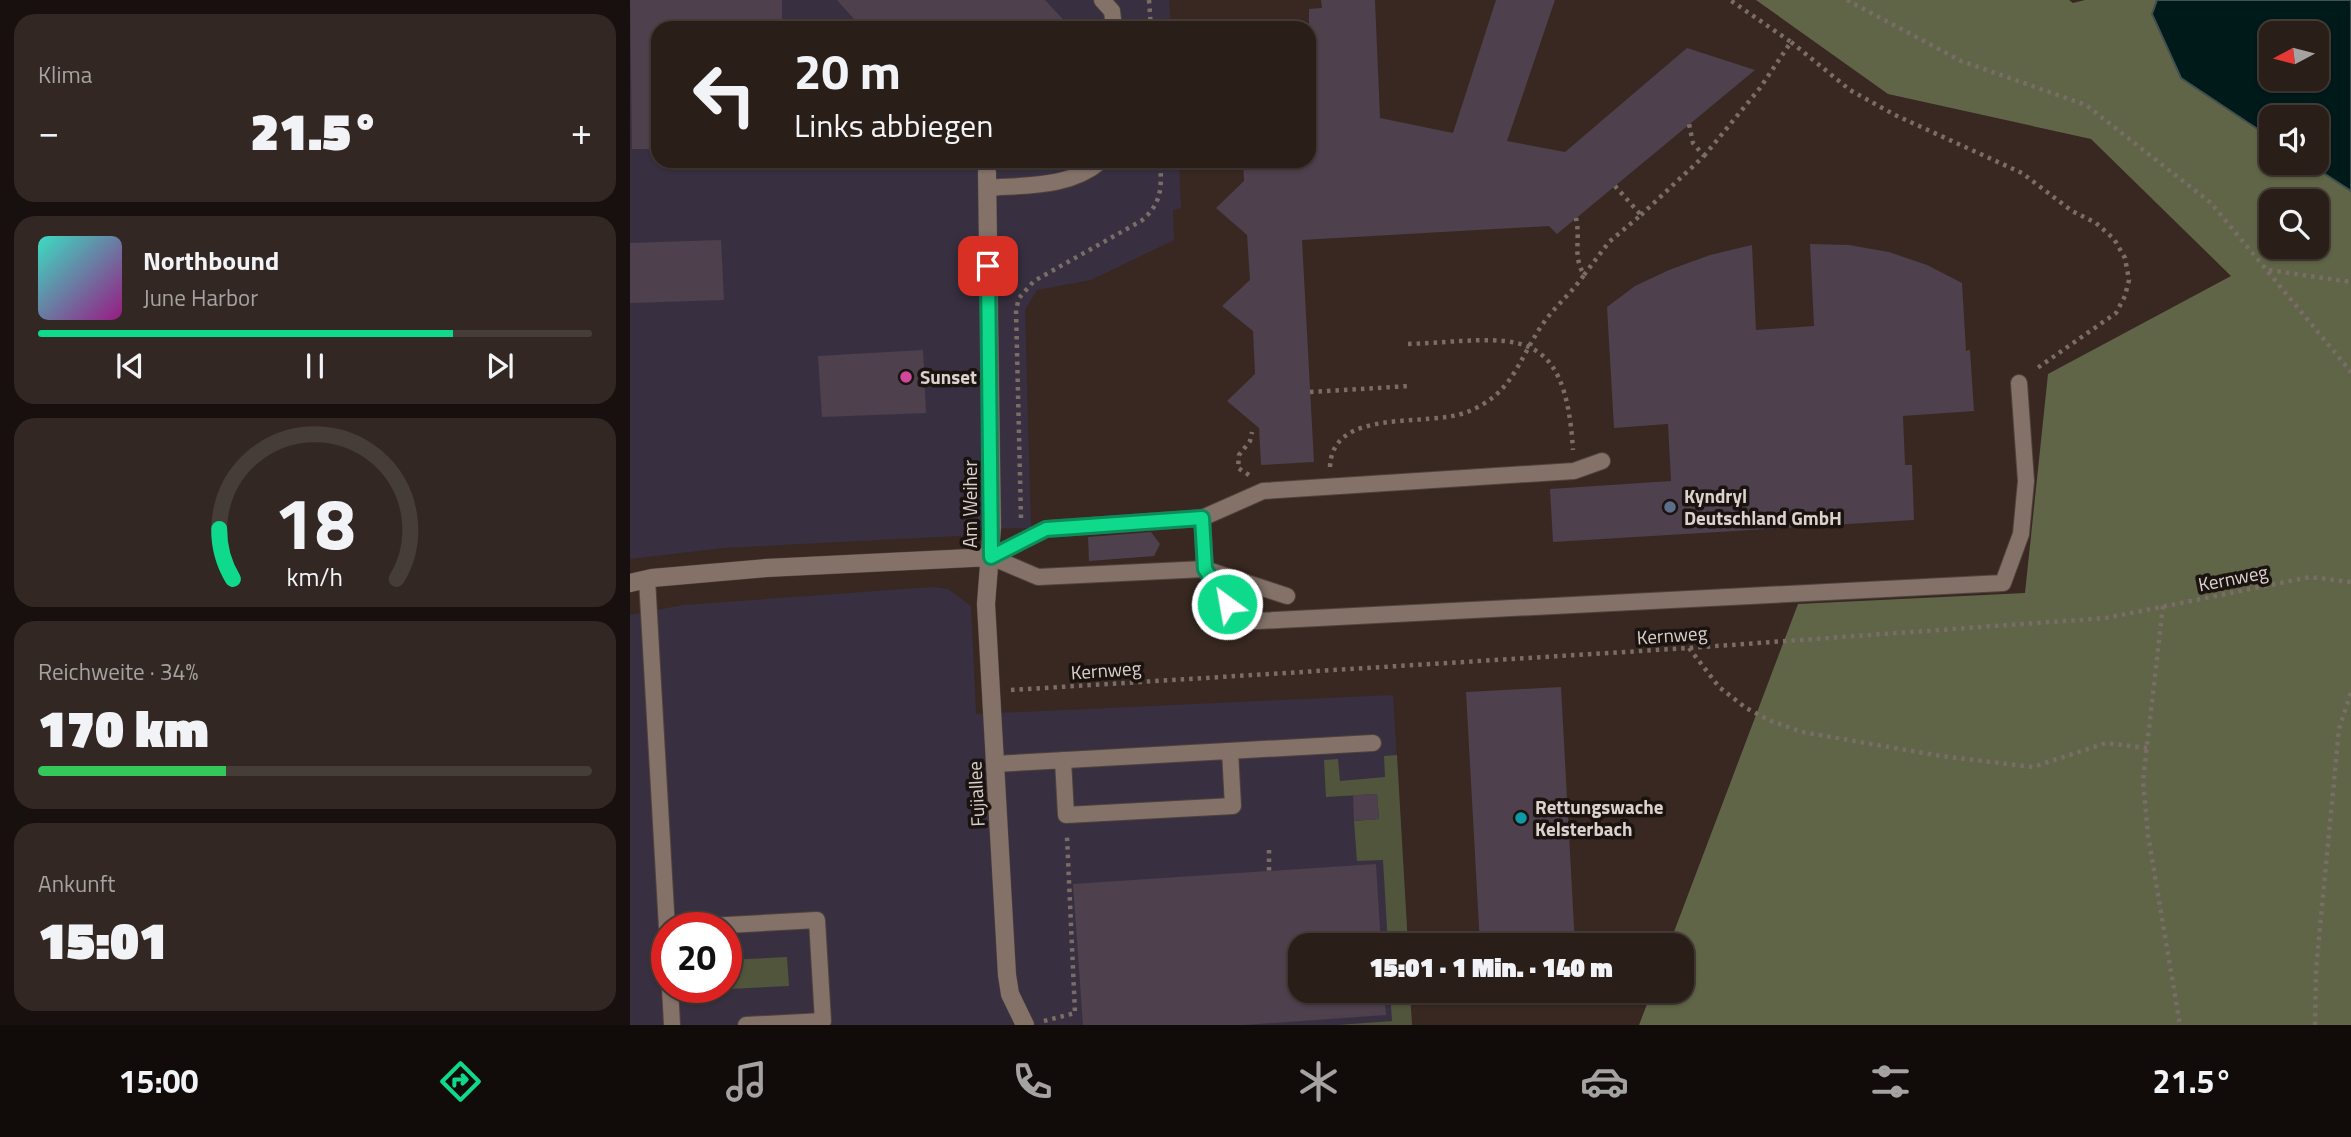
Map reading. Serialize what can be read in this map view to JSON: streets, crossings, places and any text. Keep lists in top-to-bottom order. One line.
{"streets":{"street":["Am Weiher","Fujiallee"],"path":["Kernweg"]},"crossings":[["Am Weiher","Fujiallee"],["Kernweg","Fujiallee"]],"places":["Sunset","Kyndryl Deutschland GmbH","Rettungswache Kelsterbach"],"north":"left","page":{"tile":["Klima",["Reichweite · 34%","170 km"],["Ankunft","15:01"]],"turn":["20 m","Links abbiegen"],"heat":["−","21.5°","+"],"song":["Northbound","June Harbor"],"limit":"20","trip":"15:01 · 1 Min. · 140 m","tabs":["15:00","21.5°"],"gauge":["18","km/h"]}}
